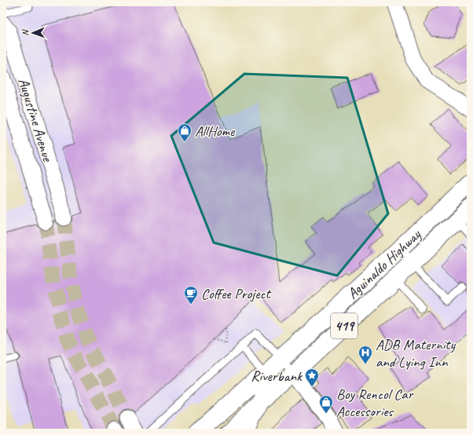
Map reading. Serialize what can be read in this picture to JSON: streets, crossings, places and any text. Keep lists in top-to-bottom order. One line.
{"streets":{"main road":["Aguinaldo Highway","419"],"street":["Augustine Avenue"]},"places":{"shop":["AllHome","Boy Rencol Car Accessories"],"cafe":["Coffee Project"],"hospital":["ADB Maternity and Lying Inn"],"place":["Riverbank"]},"north":"left"}
